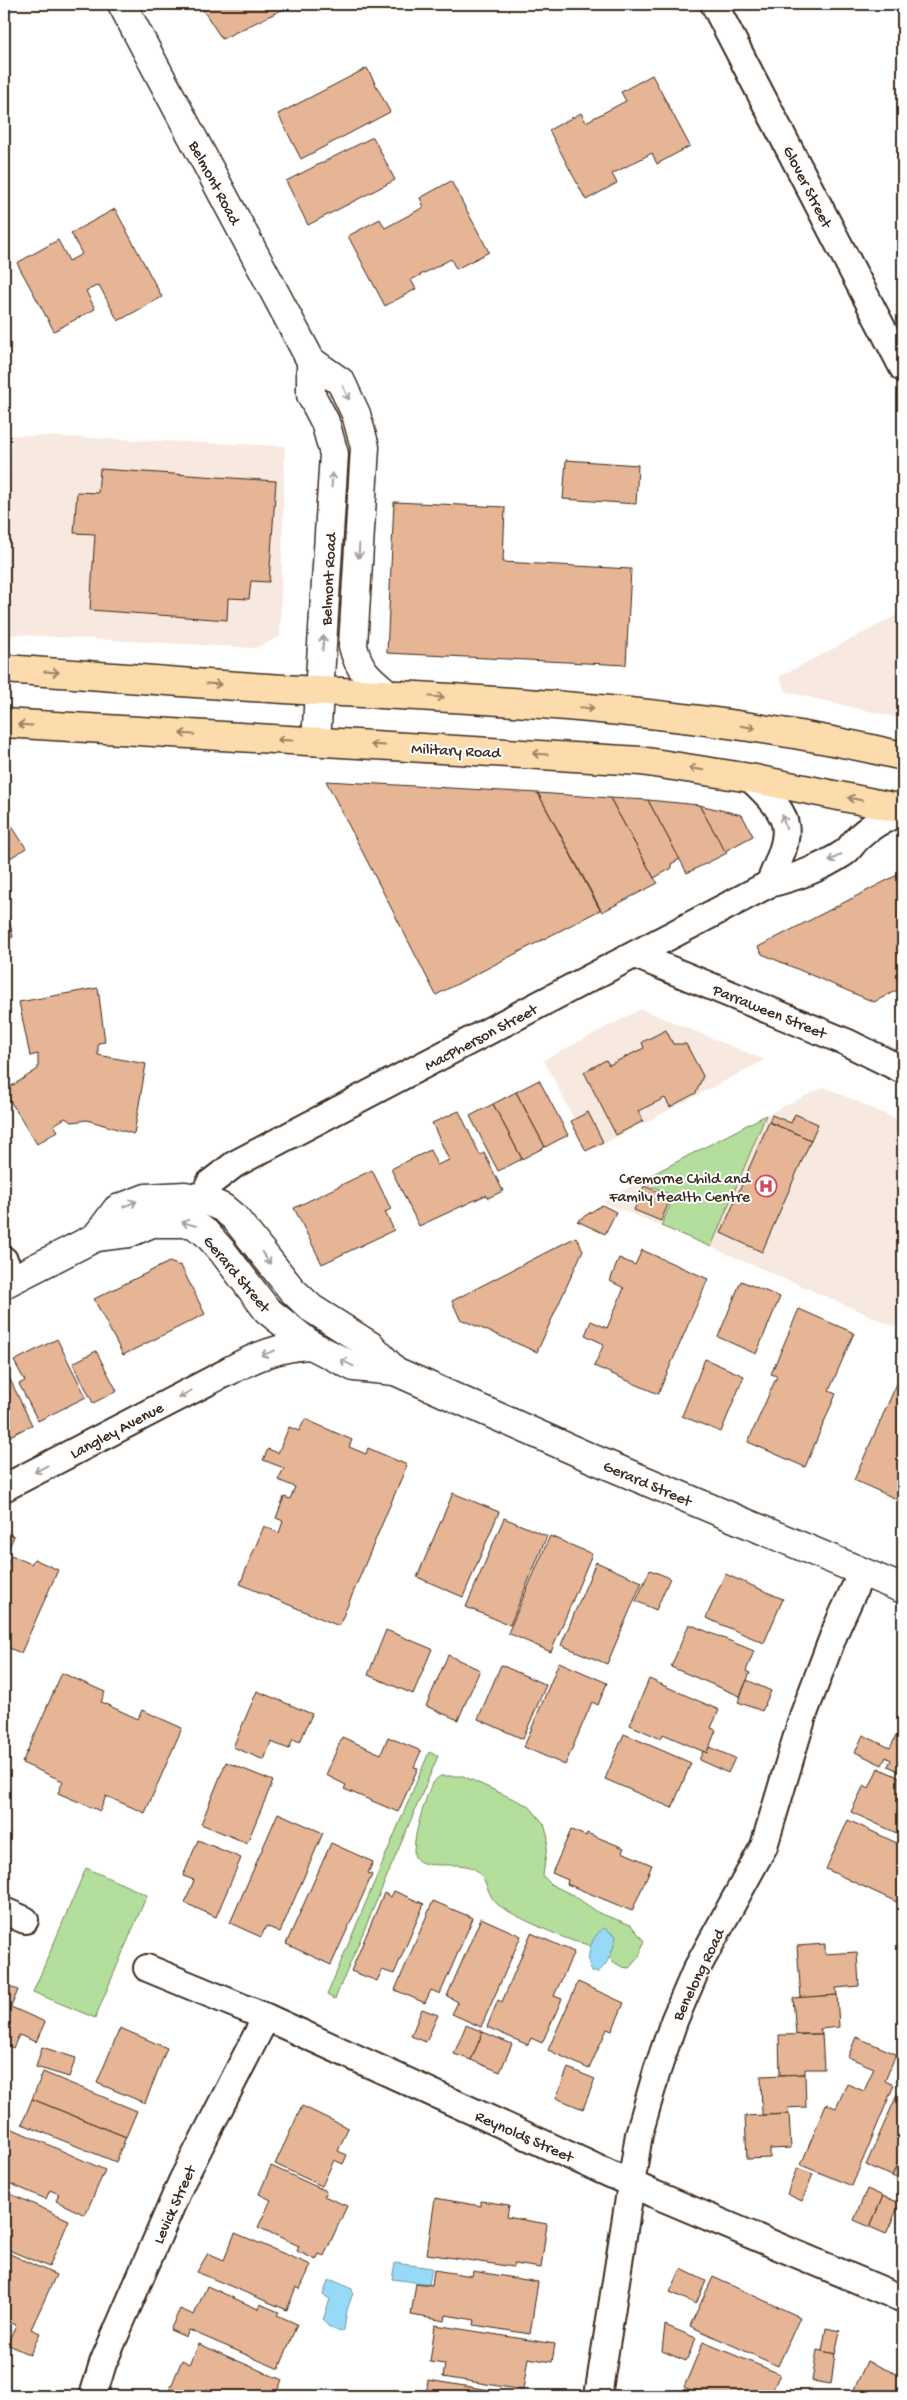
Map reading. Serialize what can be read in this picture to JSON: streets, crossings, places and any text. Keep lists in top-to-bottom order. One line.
{"streets":{"highway":["Military Road"],"main road":["Belmont Road","Gerard Street"],"street":["Glover Street","Parraween Street","MacPherson Street","Langley Avenue","Benelong Road","Reynolds Street","Levick Street"]},"crossings":[["Belmont Road","Military Road"],["Parraween Street","MacPherson Street"],["MacPherson Street","Gerard Street"],["Gerard Street","Benelong Road"],["Benelong Road","Reynolds Street"],["Reynolds Street","Levick Street"]],"one_way":["Langley Avenue"],"places":{"hospital":["Cremorne Child and Family Health Centre"]}}
